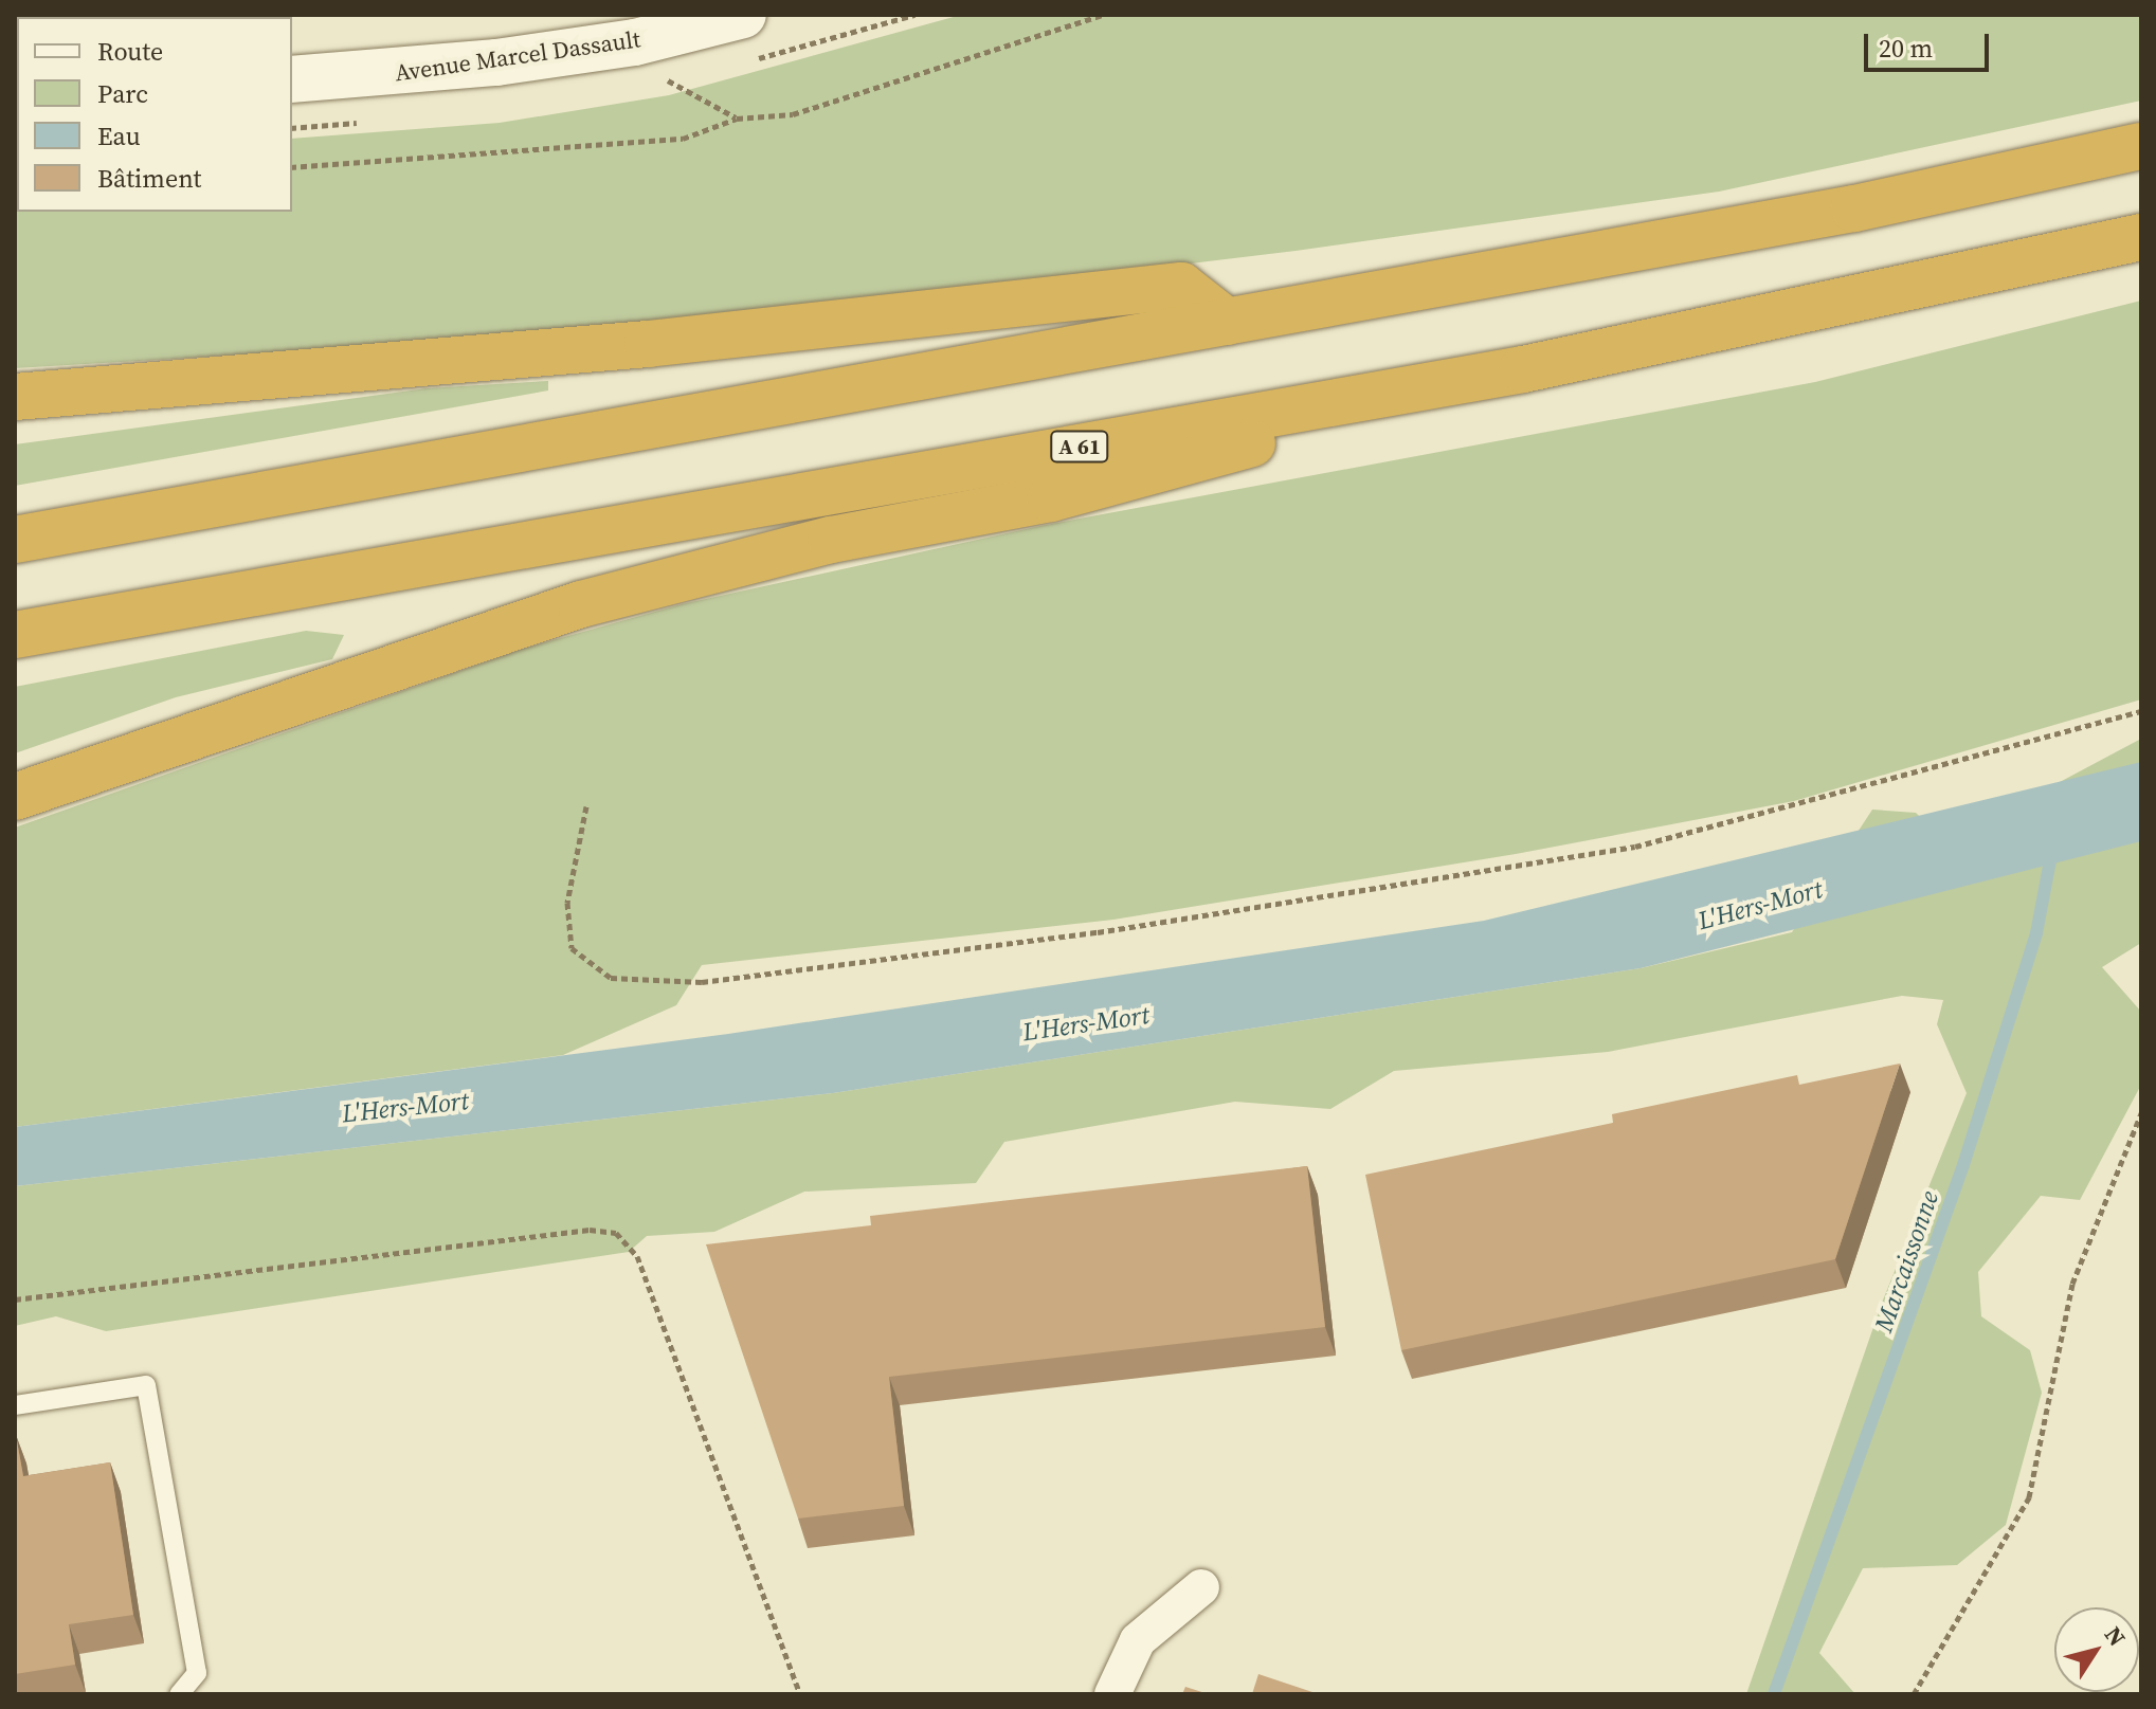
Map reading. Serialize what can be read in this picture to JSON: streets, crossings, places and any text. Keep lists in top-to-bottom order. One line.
{"streets":{"highway":["A 61"],"street":["Avenue Marcel Dassault"]},"water":["L'Hers-Mort","Marcaissonne"],"legend":["Route","Parc","Eau","Bâtiment"],"scale_bar":"20 m","north":"top right"}
